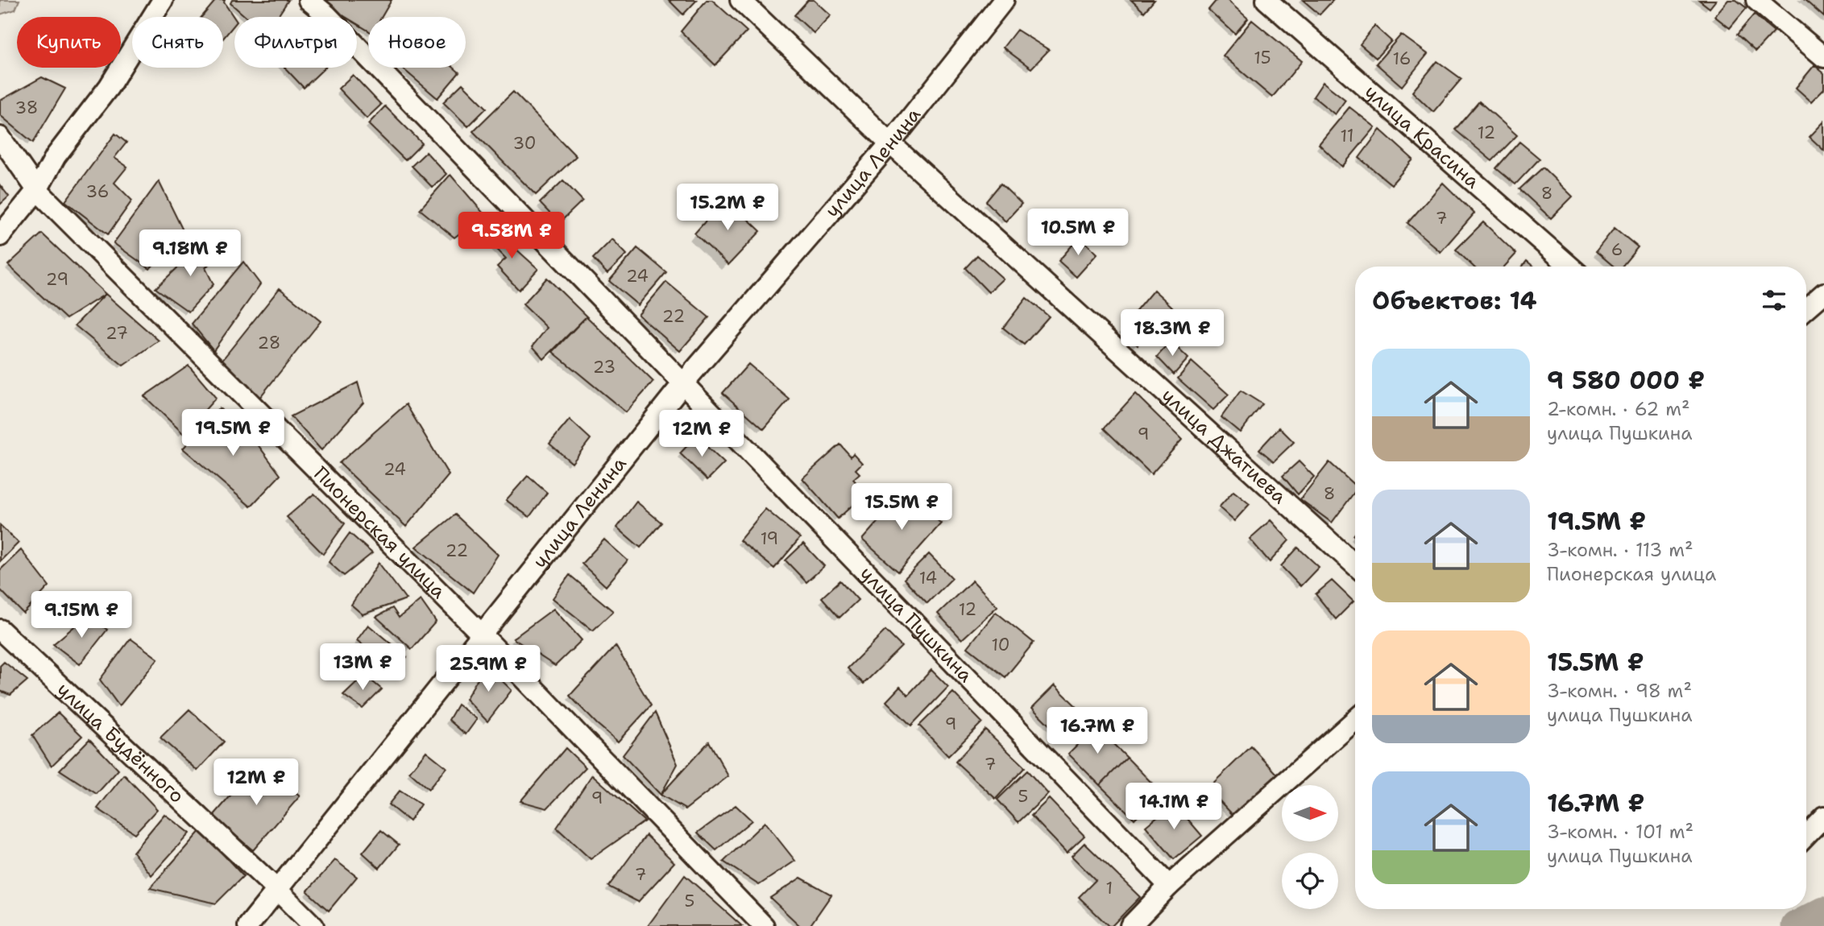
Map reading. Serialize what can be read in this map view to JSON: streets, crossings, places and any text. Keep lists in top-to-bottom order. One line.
{"streets":{"street":["улица Красина","улица Ленина","улица Джатиева","Пионерская улица","улица Пушкина","улица Будённого"]},"crossings":[["улица Ленина","улица Джатиева"],["улица Ленина","Пионерская улица"],["улица Ленина","улица Пушкина"],["улица Ленина","улица Будённого"]],"house_numbers":["15","16","38","12","11","30","36","8","7","6","24","29","22","27","28","23","9","24","8","19","22","14","12","10","9","7","5","9","7","1","5"],"north":"right","page":{"chip":["Купить","Снять","Фильтры","Новое"],"price":["15.2M ₽","10.5M ₽","9.58M ₽","9.18M ₽","18.3M ₽","19.5M ₽","12M ₽","15.5M ₽","9.15M ₽","13M ₽","25.9M ₽","16.7M ₽","12M ₽","14.1M ₽"],"heading":"Объектов: 14","list":[{"name":"9 580 000 ₽","note":"2-комн. · 62 m² · улица Пушкина"},{"name":"19.5M ₽","note":"3-комн. · 113 m² · Пионерская улица"},{"name":"15.5M ₽","note":"3-комн. · 98 m² · улица Пушкина"},{"name":"16.7M ₽","note":"3-комн. · 101 m² · улица Пушкина"}]}}
